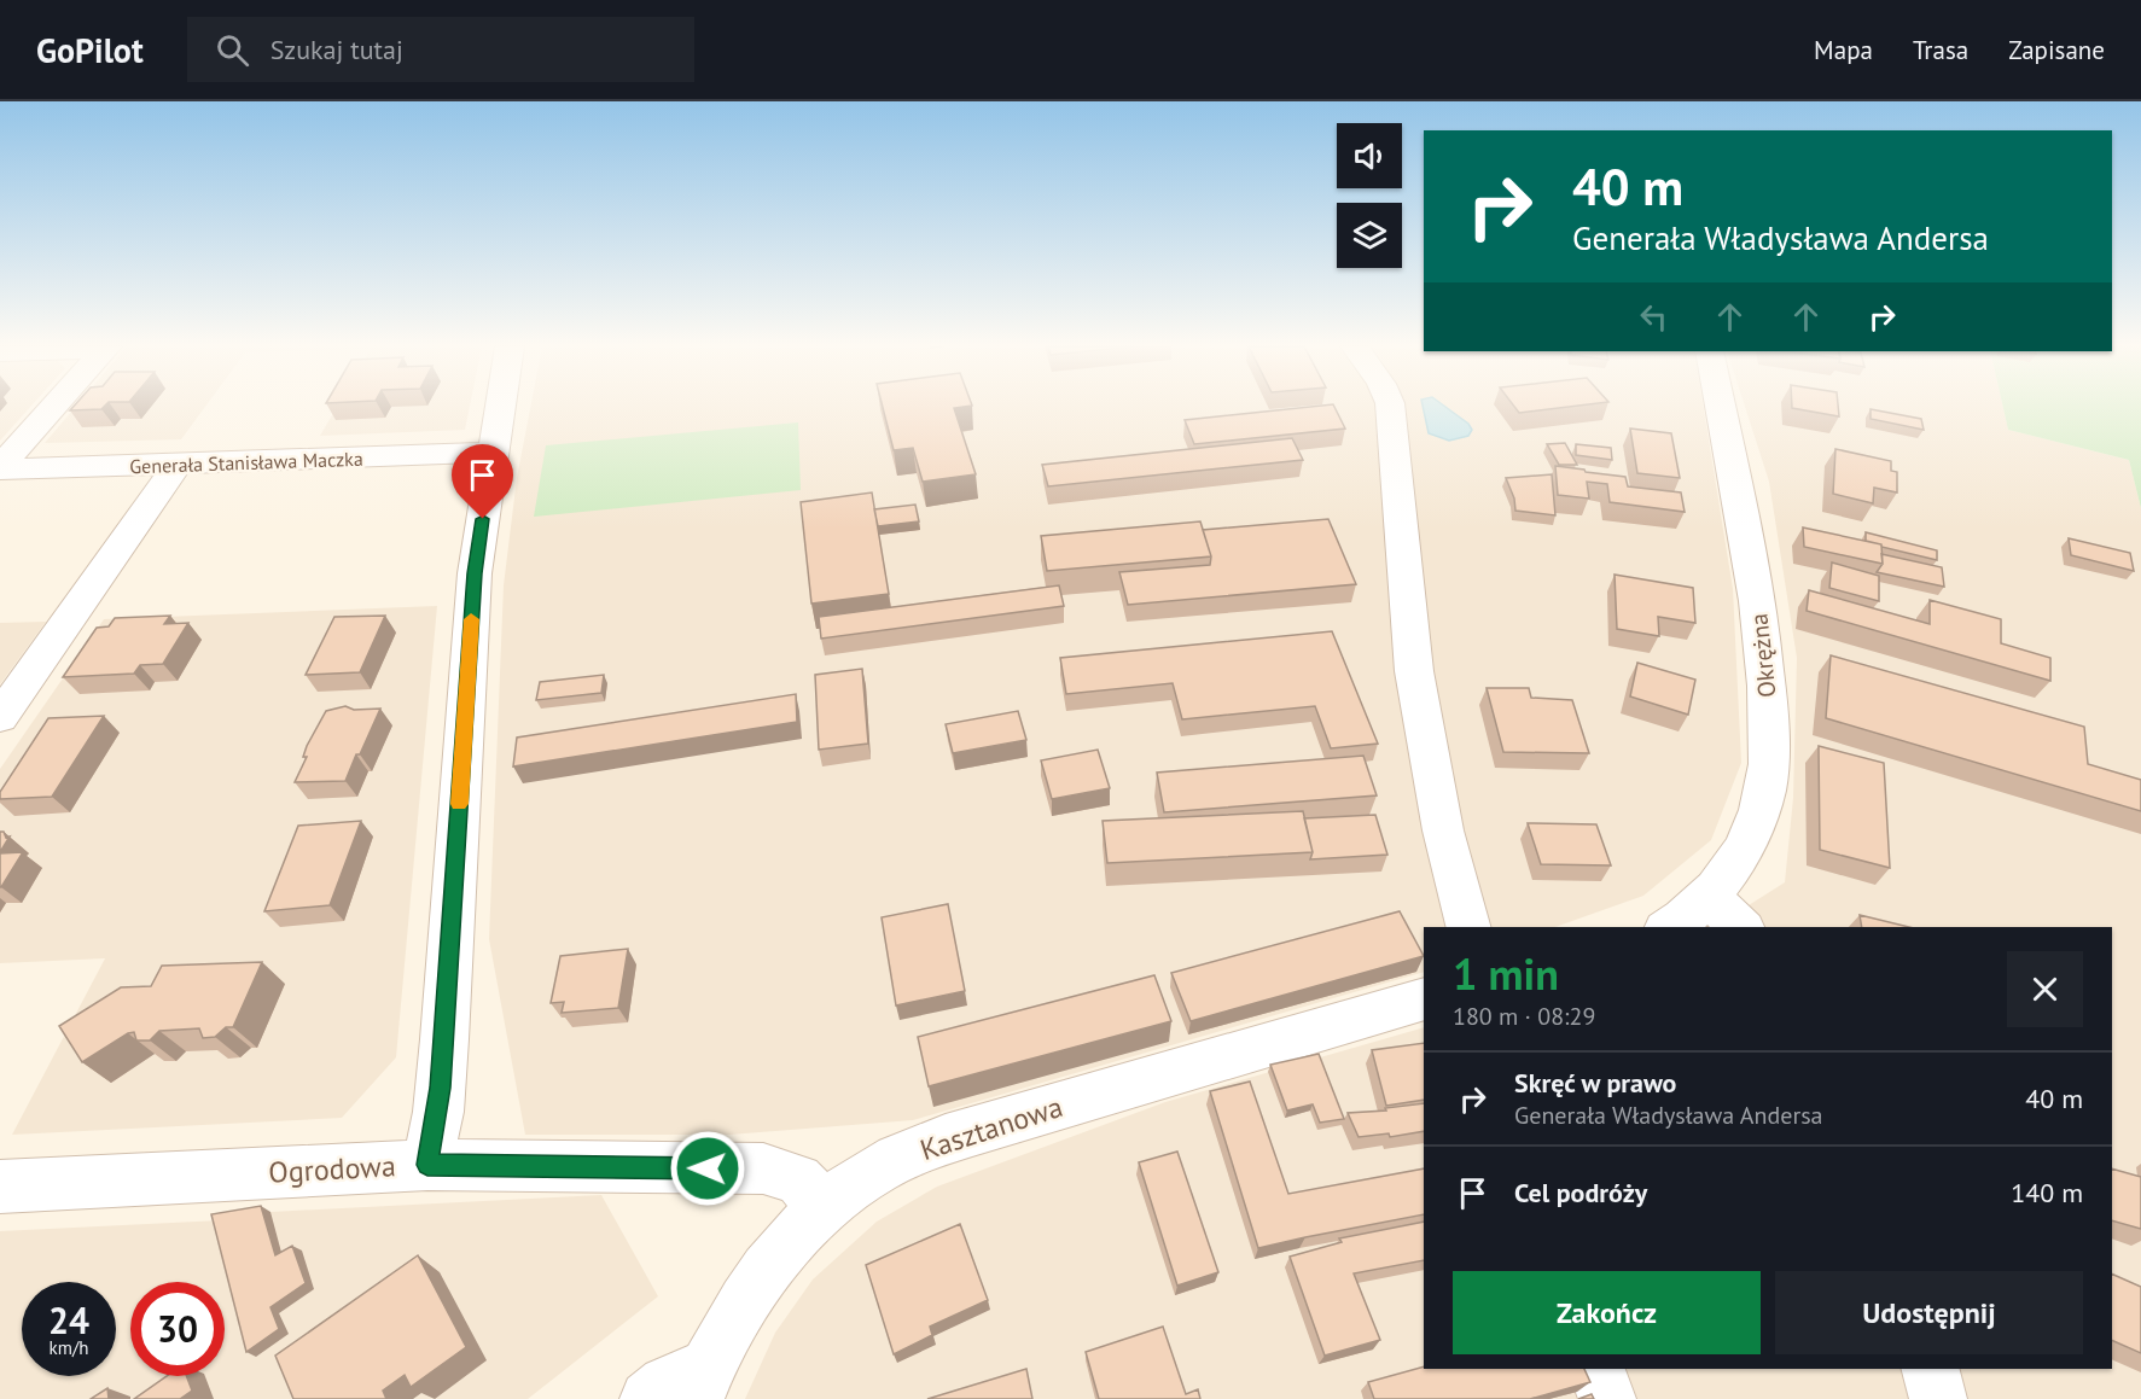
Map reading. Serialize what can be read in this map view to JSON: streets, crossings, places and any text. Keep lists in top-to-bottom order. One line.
{"streets":{"street":["Generała Stanisława Maczka","Okrężna","Kasztanowa","Ogrodowa"]},"crossings":[["Kasztanowa","Ogrodowa"]],"page":{"header":"GoPilot","search":"Szukaj tutaj","nav":["Mapa","Trasa","Zapisane"],"turn":["40 m","Generała Władysława Andersa"],"heading":["1 min","180 m · 08:29"],"list":[{"name":"Skręć w prawo","note":"Generała Władysława Andersa","value":"40 m"},{"name":"Cel podróży","value":"140 m"}],"buttons":["Zakończ","Udostępnij"],"speed":"24 km/h","limit":"30"}}
